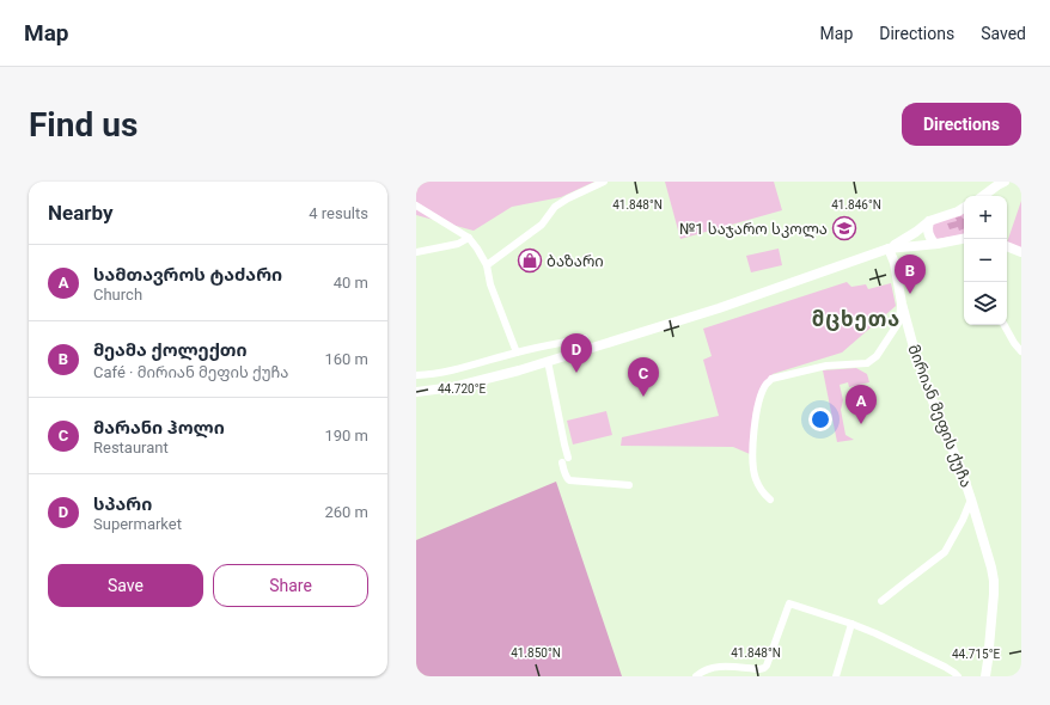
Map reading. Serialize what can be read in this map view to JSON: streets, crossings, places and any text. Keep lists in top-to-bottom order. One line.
{"streets":{"main road":["მირიან მეფის ქუჩა"]},"districts":["მცხეთა"],"places":{"school or university":["№1 საჯარო სკოლა"],"shop":["ბაზარი"]},"page":{"header":"Map","nav":["Map","Directions","Saved"],"buttons":["Directions",["Save","Share"]],"title":"Find us","heading":["Nearby","4 results"],"map_buttons":["+","−"],"list":[{"mark":"A","name":"სამთავროს ტაძარი","note":"Church","value":"40 m"},{"mark":"B","name":"მეამა ქოლექთი","note":"Café · მირიან მეფის ქუჩა","value":"160 m"},{"mark":"C","name":"მარანი ჰოლი","note":"Restaurant","value":"190 m"},{"mark":"D","name":"სპარი","note":"Supermarket","value":"260 m"}],"pins":["B","D","C","A"]},"coordinates":["41.848°N","41.846°N","44.720°E","41.850°N","44.715°E"]}
